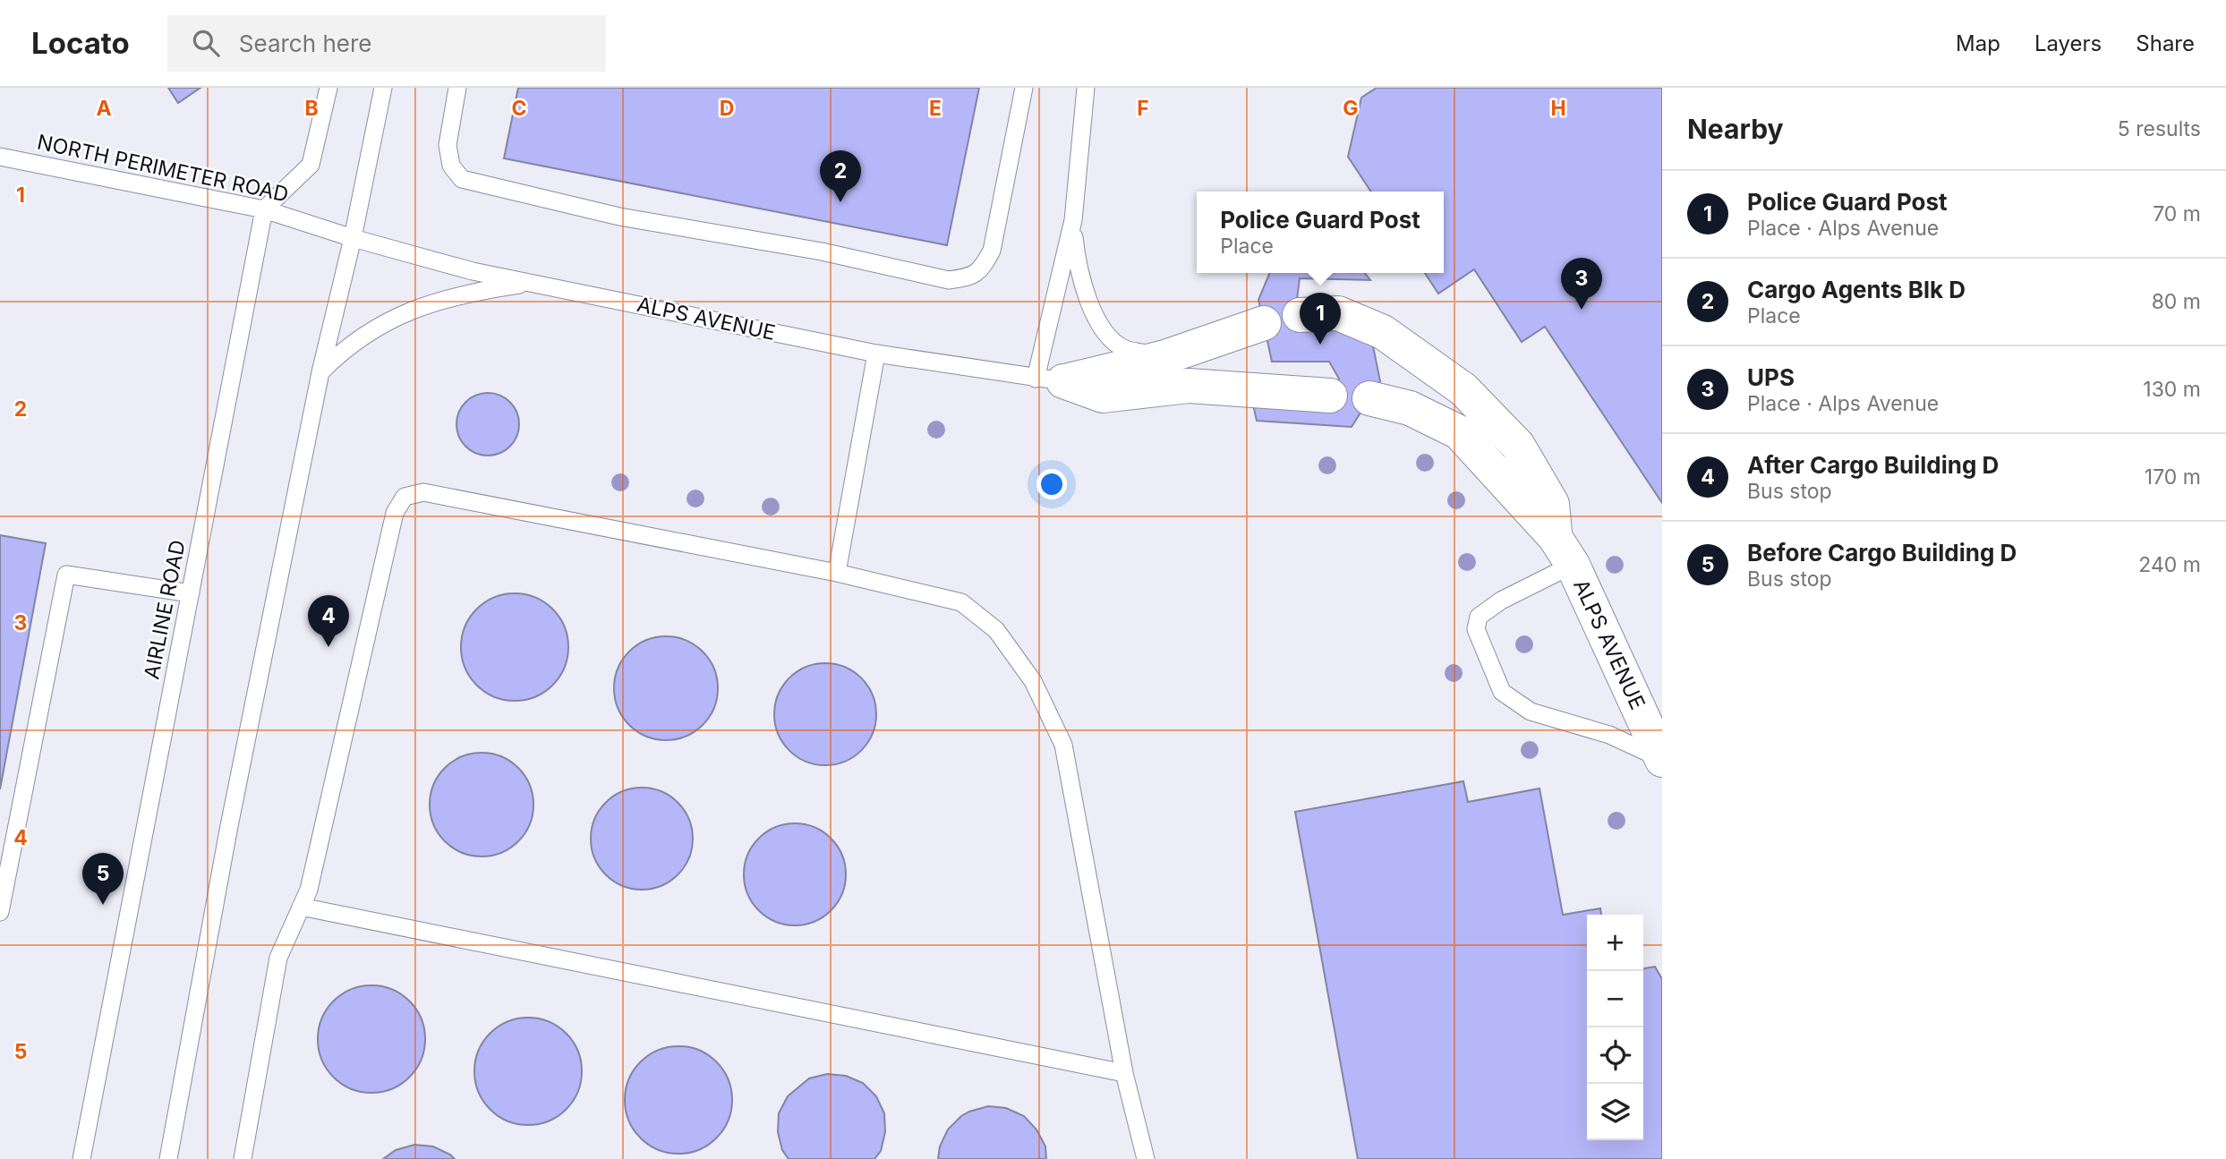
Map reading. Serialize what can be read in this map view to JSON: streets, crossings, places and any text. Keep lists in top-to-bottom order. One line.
{"streets":{"street":["ALPS AVENUE"],"lane":["NORTH PERIMETER ROAD","AIRLINE ROAD"]},"crossings":[["NORTH PERIMETER ROAD","ALPS AVENUE"],["NORTH PERIMETER ROAD","AIRLINE ROAD"]],"page":{"header":"Locato","search":"Search here","nav":["Map","Layers","Share"],"heading":["Nearby","5 results"],"pins":["2","3","1","4","5"],"list":[{"mark":"1","name":"Police Guard Post","note":"Place · Alps Avenue","value":"70 m"},{"mark":"2","name":"Cargo Agents Blk D","note":"Place","value":"80 m"},{"mark":"3","name":"UPS","note":"Place · Alps Avenue","value":"130 m"},{"mark":"4","name":"After Cargo Building D","note":"Bus stop","value":"170 m"},{"mark":"5","name":"Before Cargo Building D","note":"Bus stop","value":"240 m"}],"popup":["Police Guard Post","Place"],"map_buttons":["+","−"]},"grid":{"columns":["A","B","C","D","E","F","G","H"],"rows":["1","2","3","4","5"]}}
